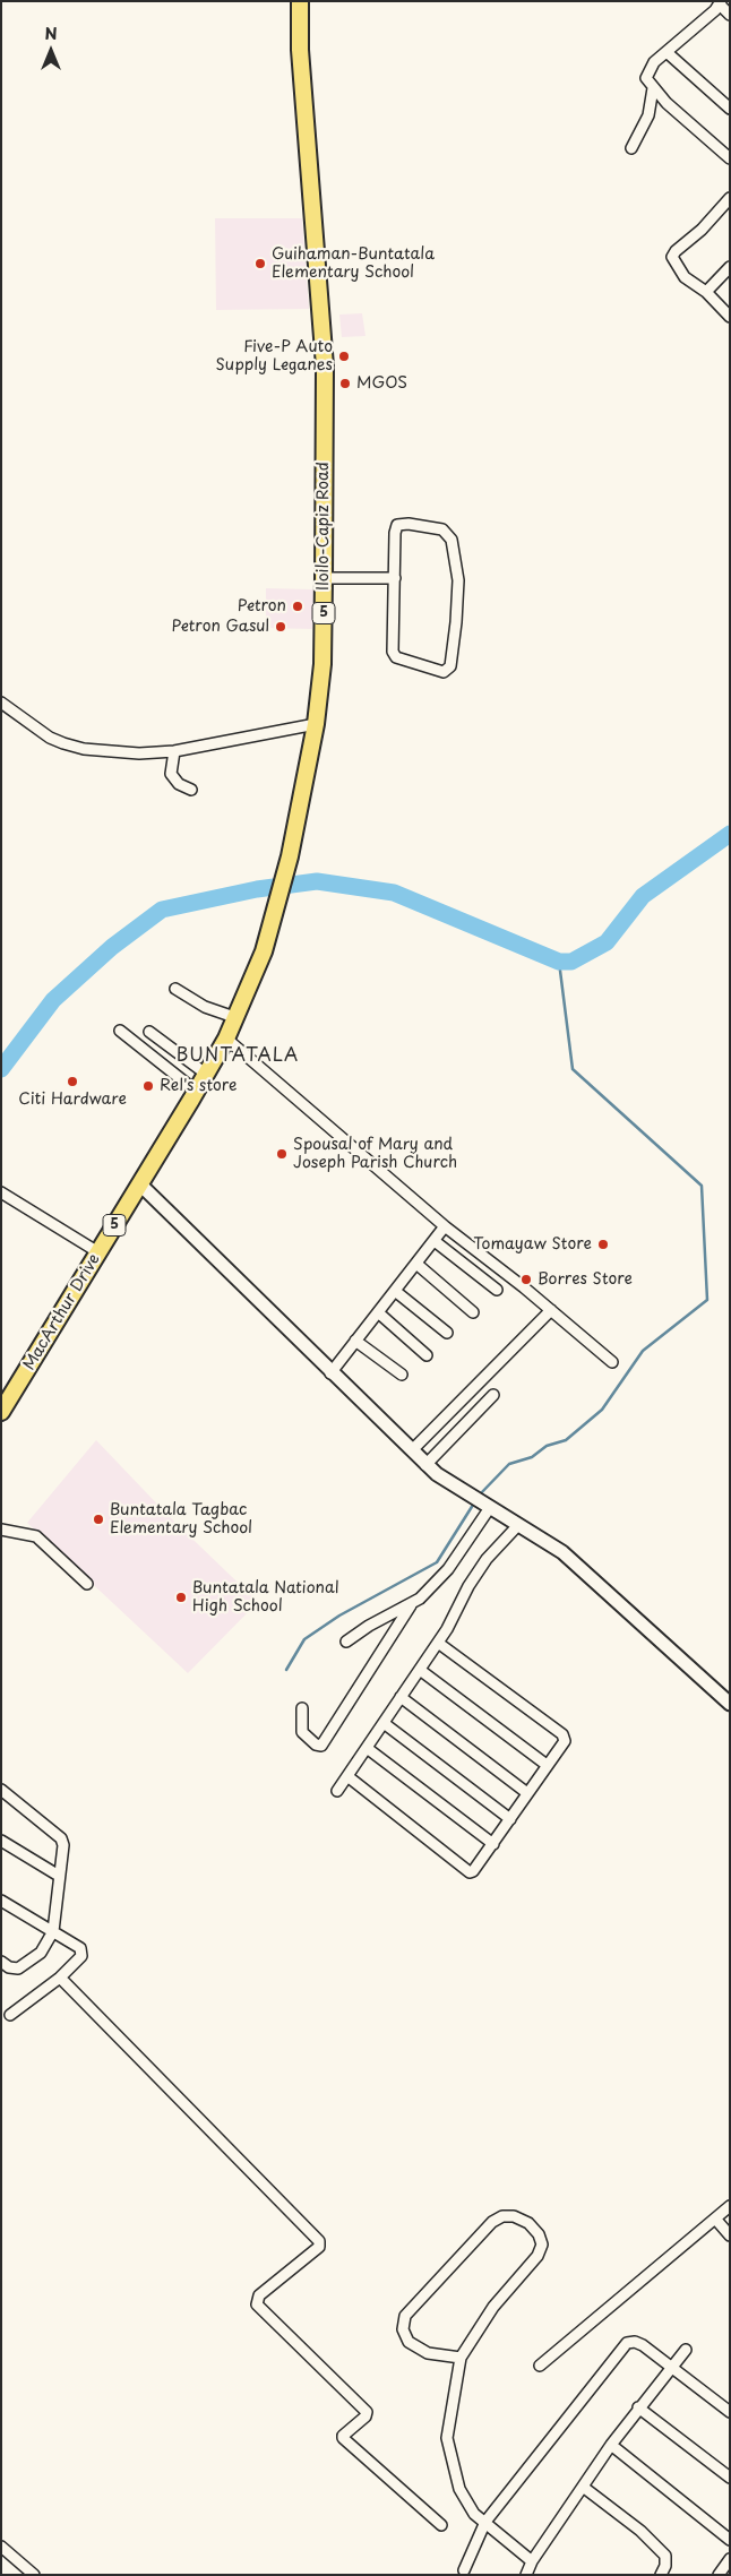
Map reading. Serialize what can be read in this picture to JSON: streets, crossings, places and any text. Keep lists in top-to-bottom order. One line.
{"streets":{"main road":["Iloilo-Capiz Road","5","MacArthur Drive"]},"crossings":[["Iloilo-Capiz Road","MacArthur Drive"]],"districts":["BUNTATALA"],"places":["Guihaman-Buntatala Elementary School","Five-P Auto Supply Leganes","MGOS","Petron","Petron Gasul","Citi Hardware","Rel's store","Spousal of Mary and Joseph Parish Church","Tomayaw Store","Borres Store","Buntatala Tagbac Elementary School","Buntatala National High School"],"north":"top"}
